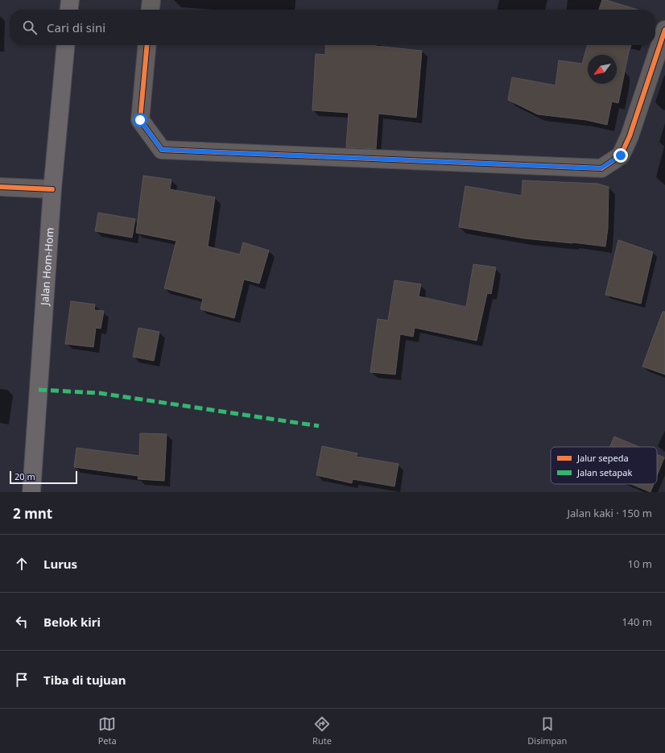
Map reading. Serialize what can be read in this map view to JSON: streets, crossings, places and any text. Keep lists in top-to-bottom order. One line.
{"streets":{"highway":["Jalan Hom-Hom"]},"legend":["Jalur sepeda","Jalan setapak"],"scale_bar":"20 m","north":"bottom left","page":{"search":"Cari di sini","scale":"20 m","heading":["2 mnt","Jalan kaki · 150 m"],"list":[["Lurus","10 m"],["Belok kiri","140 m"],"Tiba di tujuan"],"nav":["Peta","Rute","Disimpan"]}}
